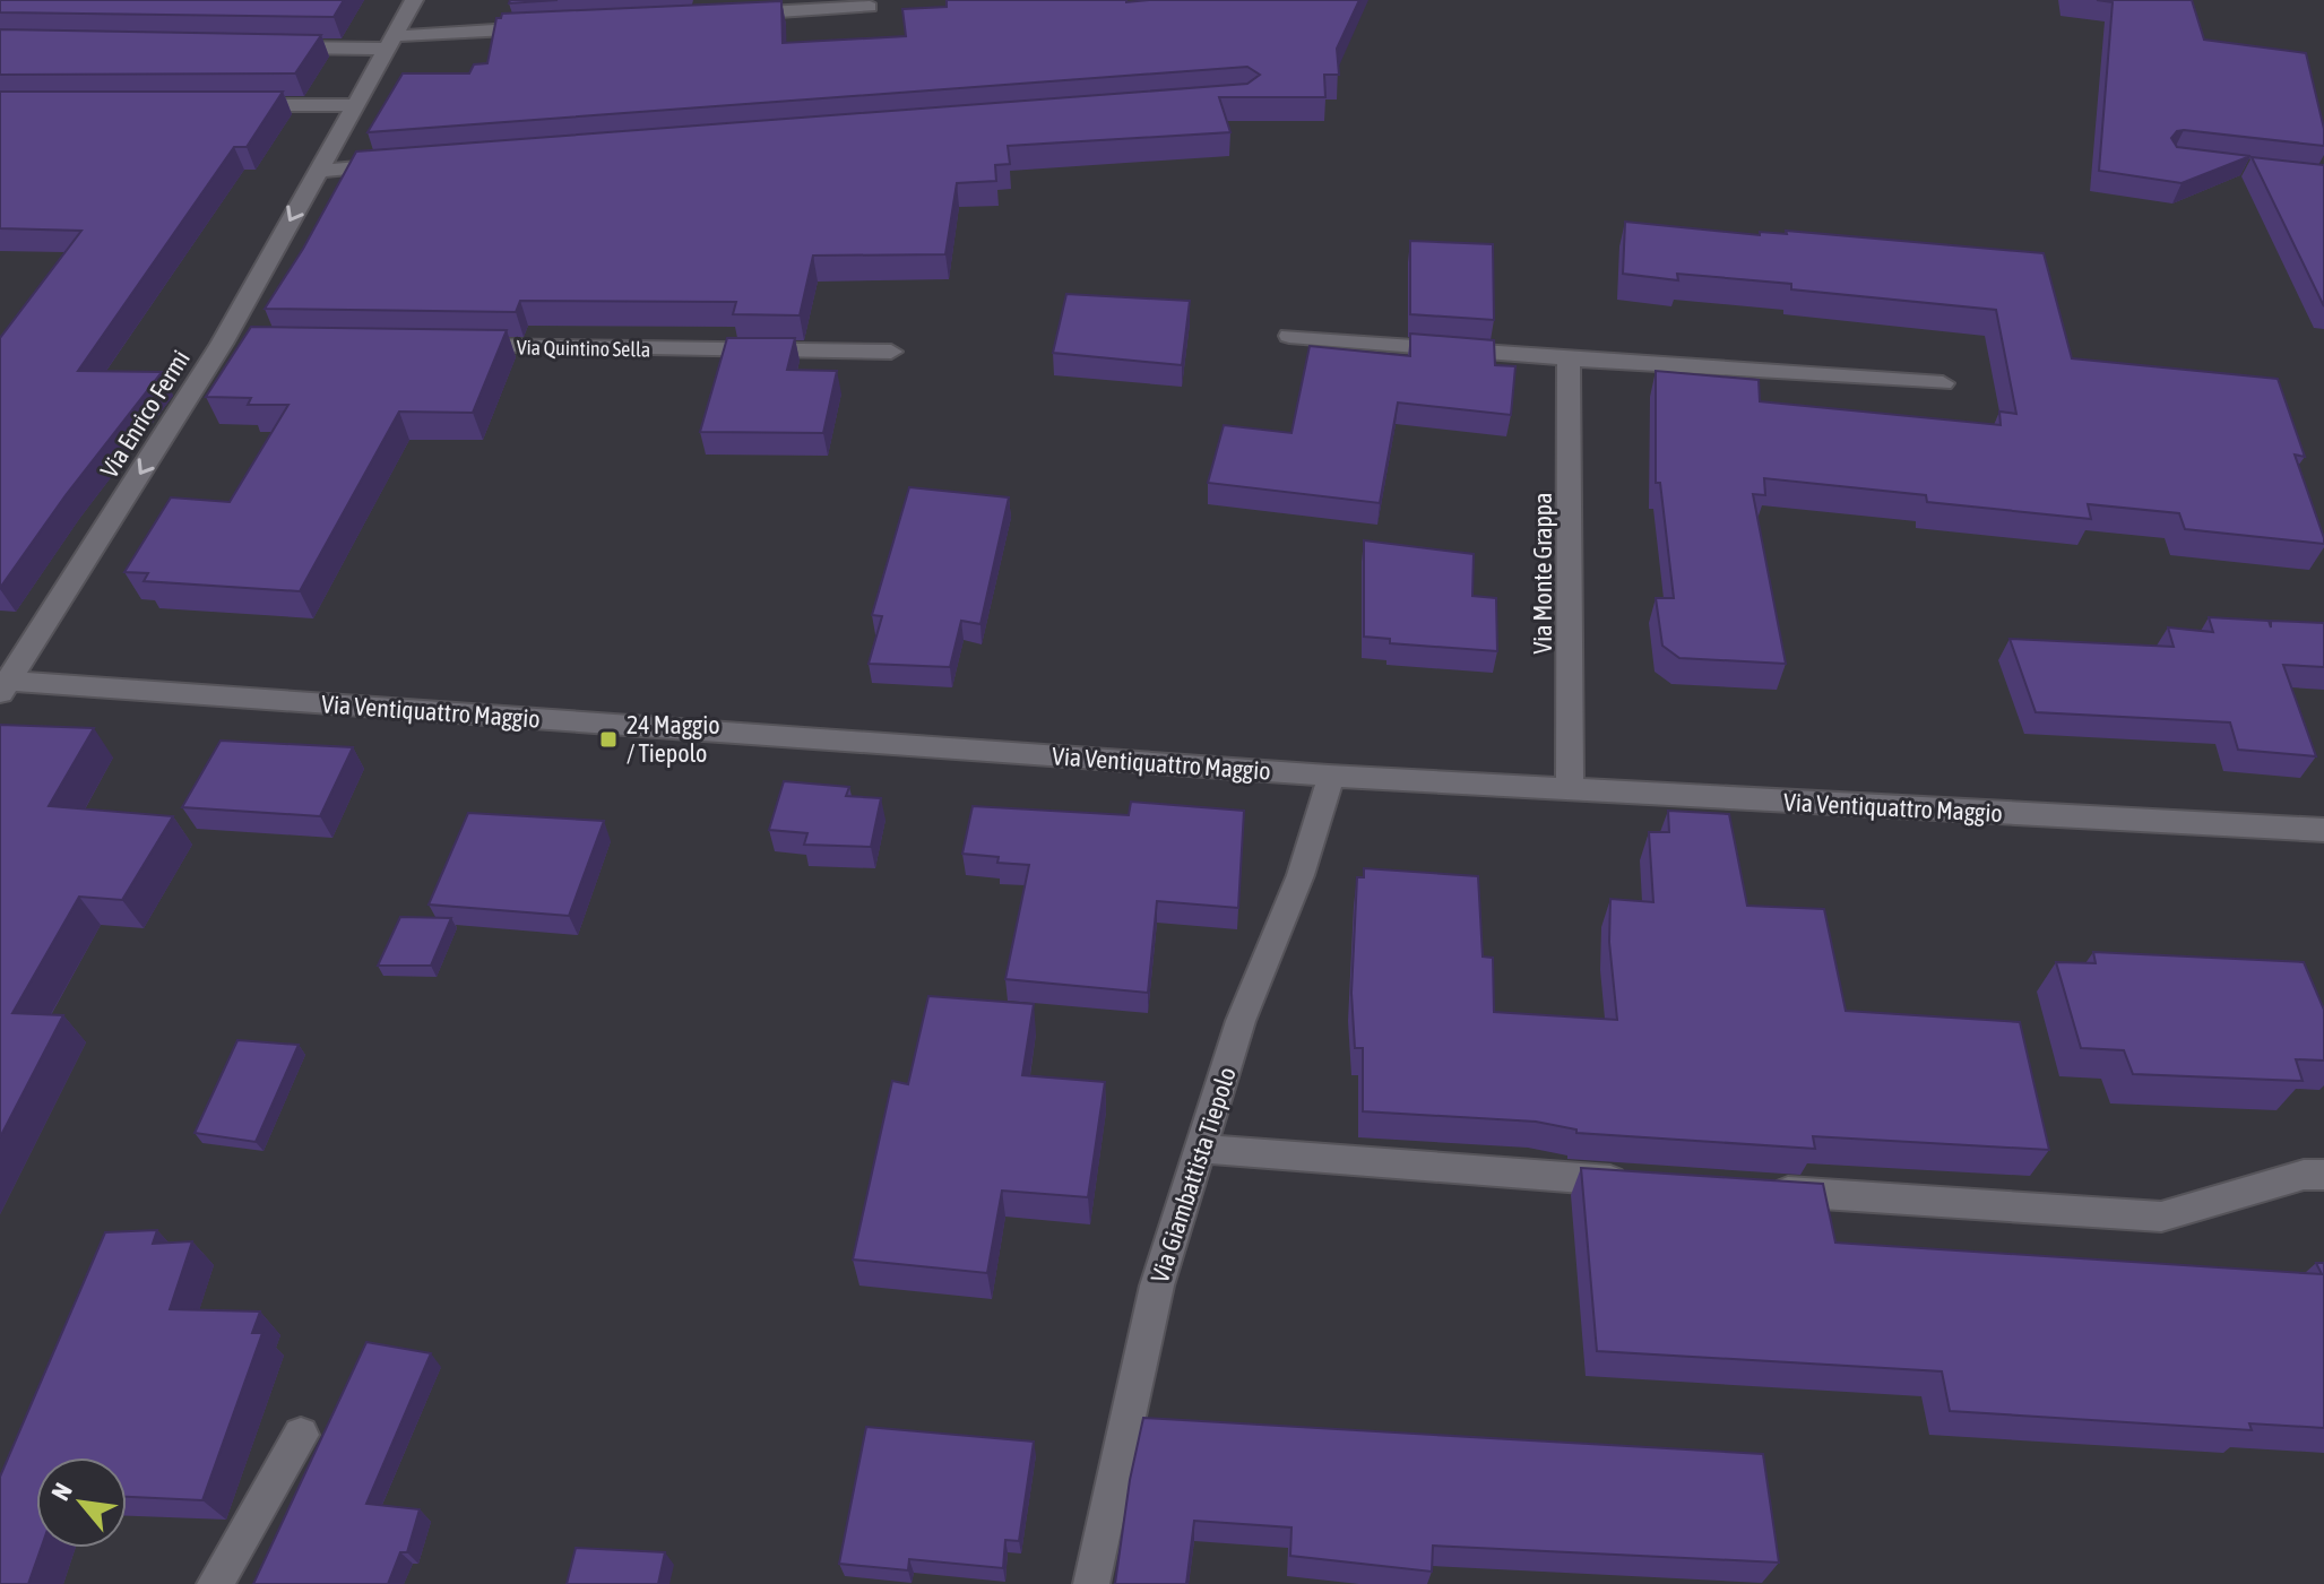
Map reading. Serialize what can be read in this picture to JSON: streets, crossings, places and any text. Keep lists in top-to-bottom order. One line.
{"streets":{"street":["Via Quintino Sella","Via Enrico Fermi","Via Monte Grappa","Via Ventiquattro Maggio","Via Giambattista Tiepolo"]},"crossings":[["Via Enrico Fermi","Via Ventiquattro Maggio"],["Via Monte Grappa","Via Ventiquattro Maggio"],["Via Ventiquattro Maggio","Via Giambattista Tiepolo"]],"one_way":["Via Enrico Fermi"],"places":{"transit":["24 Maggio / Tiepolo"]},"north":"top left"}
